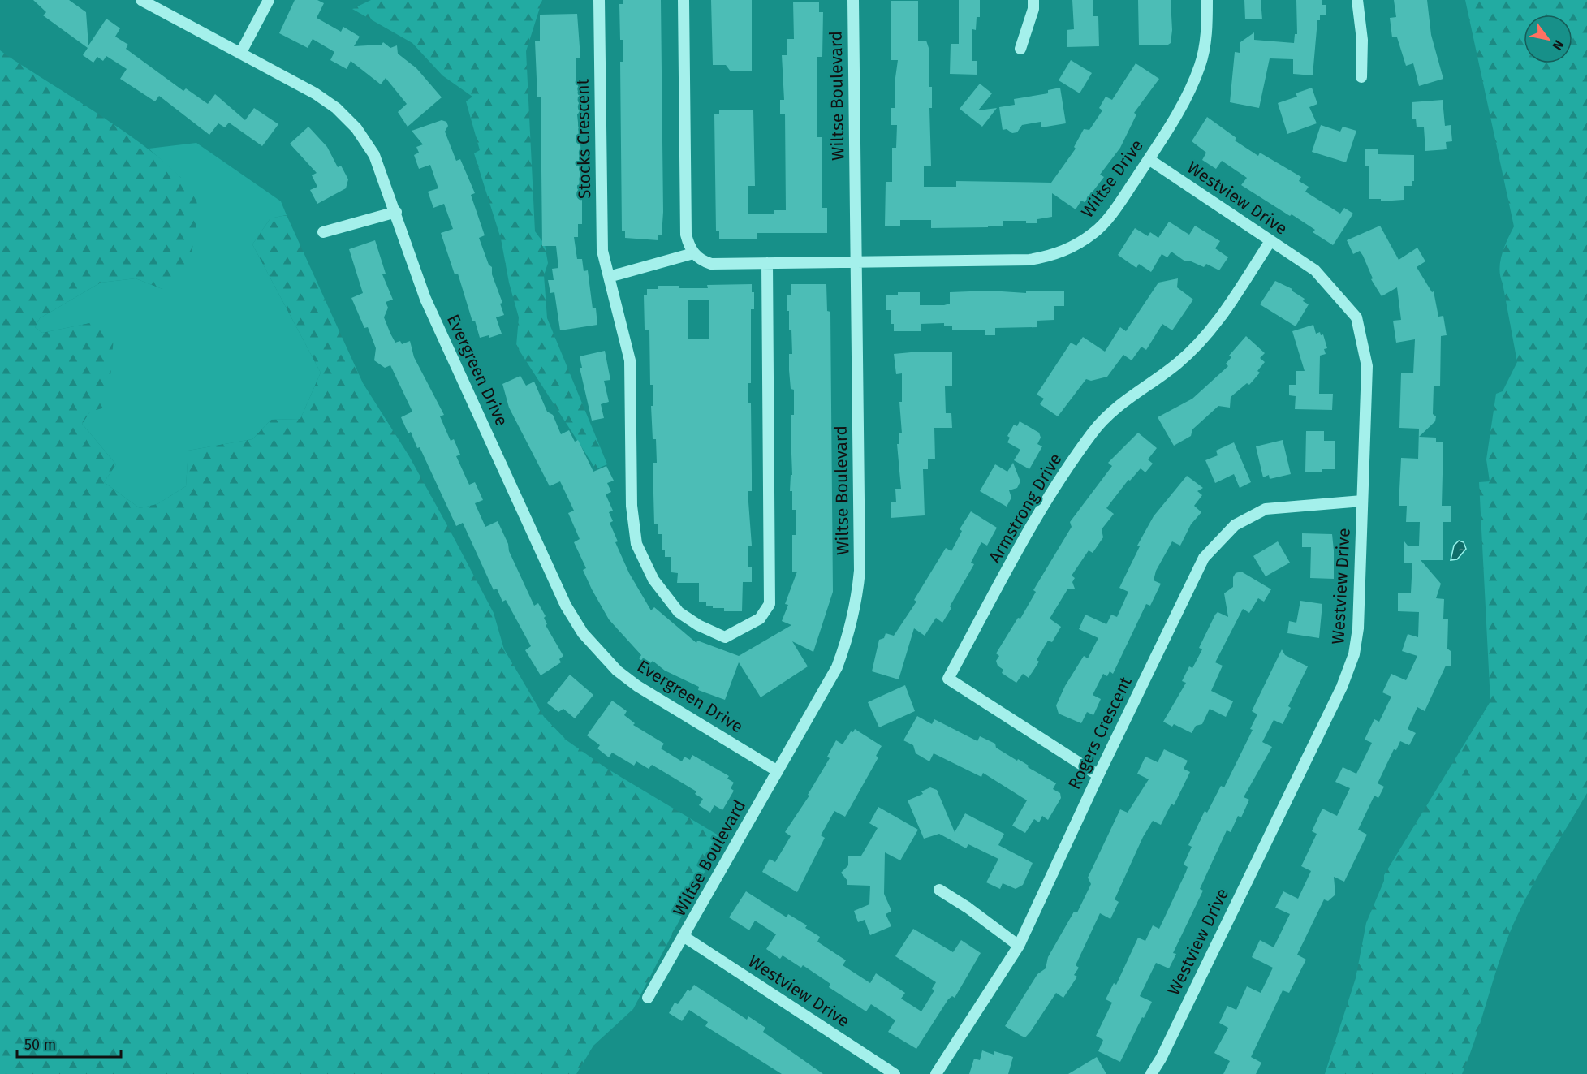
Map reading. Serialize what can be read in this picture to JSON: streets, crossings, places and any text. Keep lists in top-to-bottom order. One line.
{"streets":{"street":["Wiltse Boulevard","Stocks Crescent","Wiltse Drive","Westview Drive","Evergreen Drive","Armstrong Drive","Rogers Crescent"]},"crossings":[["Wiltse Boulevard","Wiltse Drive"],["Wiltse Boulevard","Westview Drive"],["Wiltse Boulevard","Evergreen Drive"],["Wiltse Drive","Westview Drive"],["Westview Drive","Armstrong Drive"],["Westview Drive","Rogers Crescent"],["Armstrong Drive","Rogers Crescent"]],"scale_bar":"50 m","north":"bottom right"}
